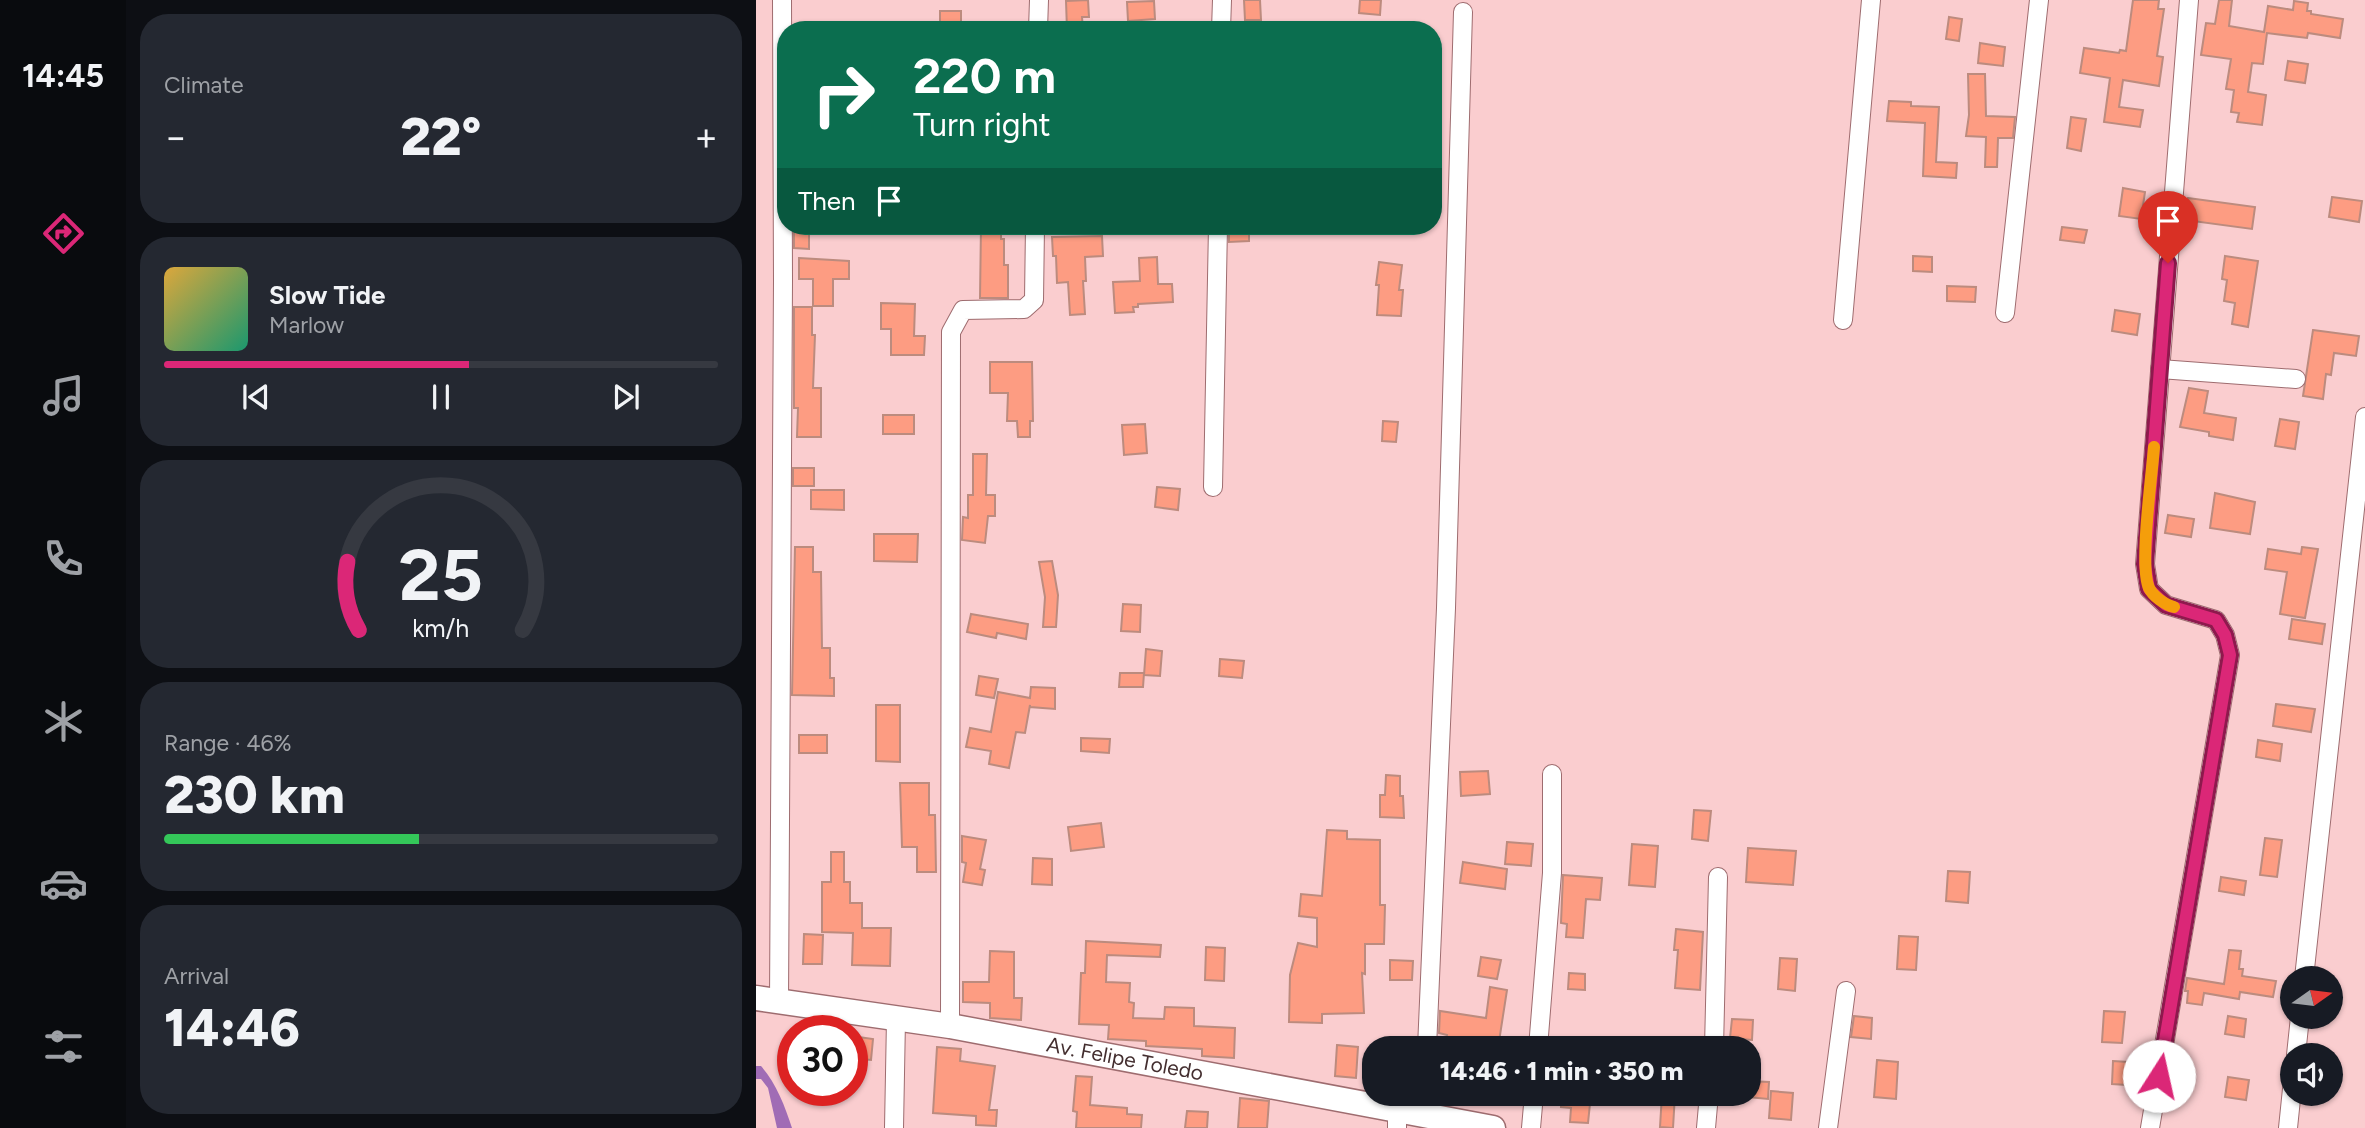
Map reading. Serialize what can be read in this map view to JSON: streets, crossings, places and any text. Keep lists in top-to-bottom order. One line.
{"streets":{"main road":["Av. Felipe Toledo"]},"north":"right","page":{"tabs":"14:45","tile":["Climate",["Range · 46%","230 km"],["Arrival","14:46"]],"turn":["220 m","Turn right"],"heat":["−","22°","+"],"then":"Then","song":["Slow Tide","Marlow"],"limit":"30","trip":"14:46 · 1 min · 350 m","gauge":["25","km/h"]}}
